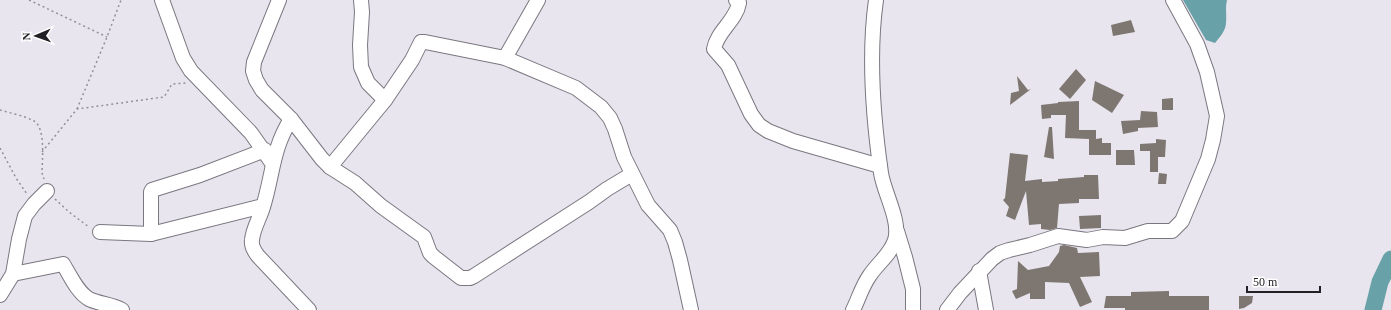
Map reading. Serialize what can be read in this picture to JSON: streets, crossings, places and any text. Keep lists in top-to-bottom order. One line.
{"scale_bar":"50 m","north":"left"}
